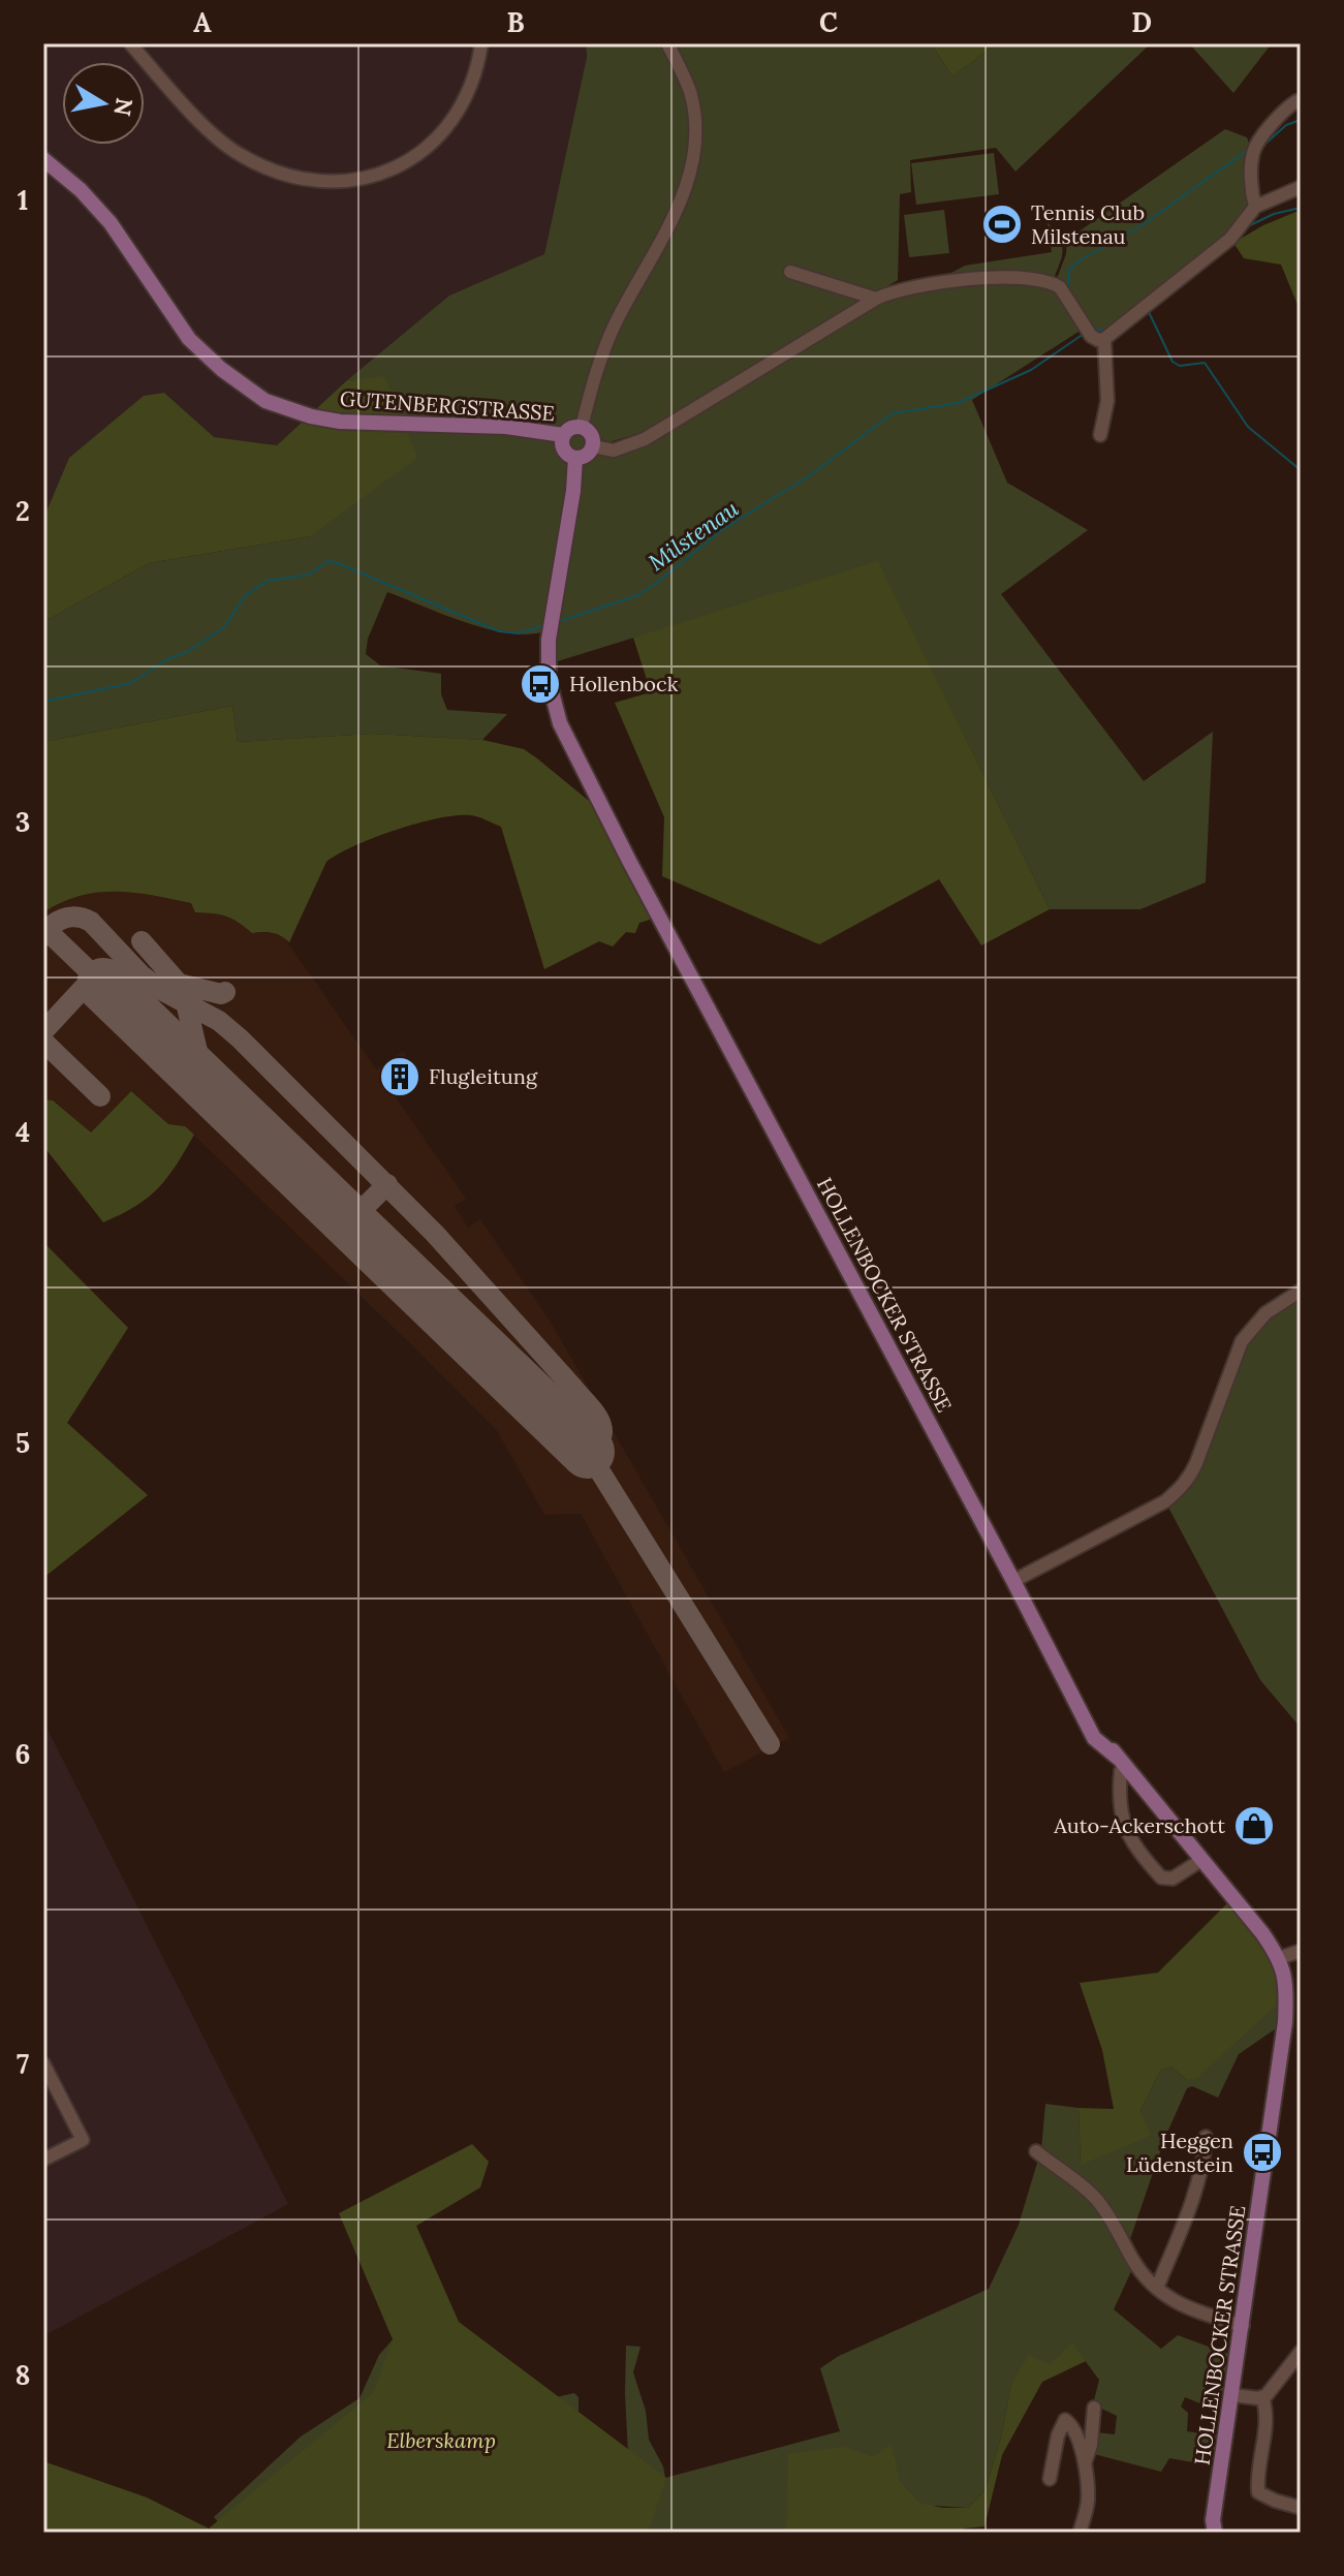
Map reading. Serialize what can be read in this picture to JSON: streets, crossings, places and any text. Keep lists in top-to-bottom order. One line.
{"streets":{"main road":["GUTENBERGSTRASSE","HOLLENBOCKER STRASSE"]},"crossings":[["GUTENBERGSTRASSE","HOLLENBOCKER STRASSE"]],"water":["Milstenau"],"parks":["Elberskamp"],"places":{"sports":["Tennis Club Milstenau"],"bus stop":["Hollenbock","Heggen Lüdenstein"],"building":["Flugleitung"],"shop":["Auto-Ackerschott"]},"north":"right","grid":{"columns":["A","B","C","D"],"rows":["1","2","3","4","5","6","7","8"]}}
